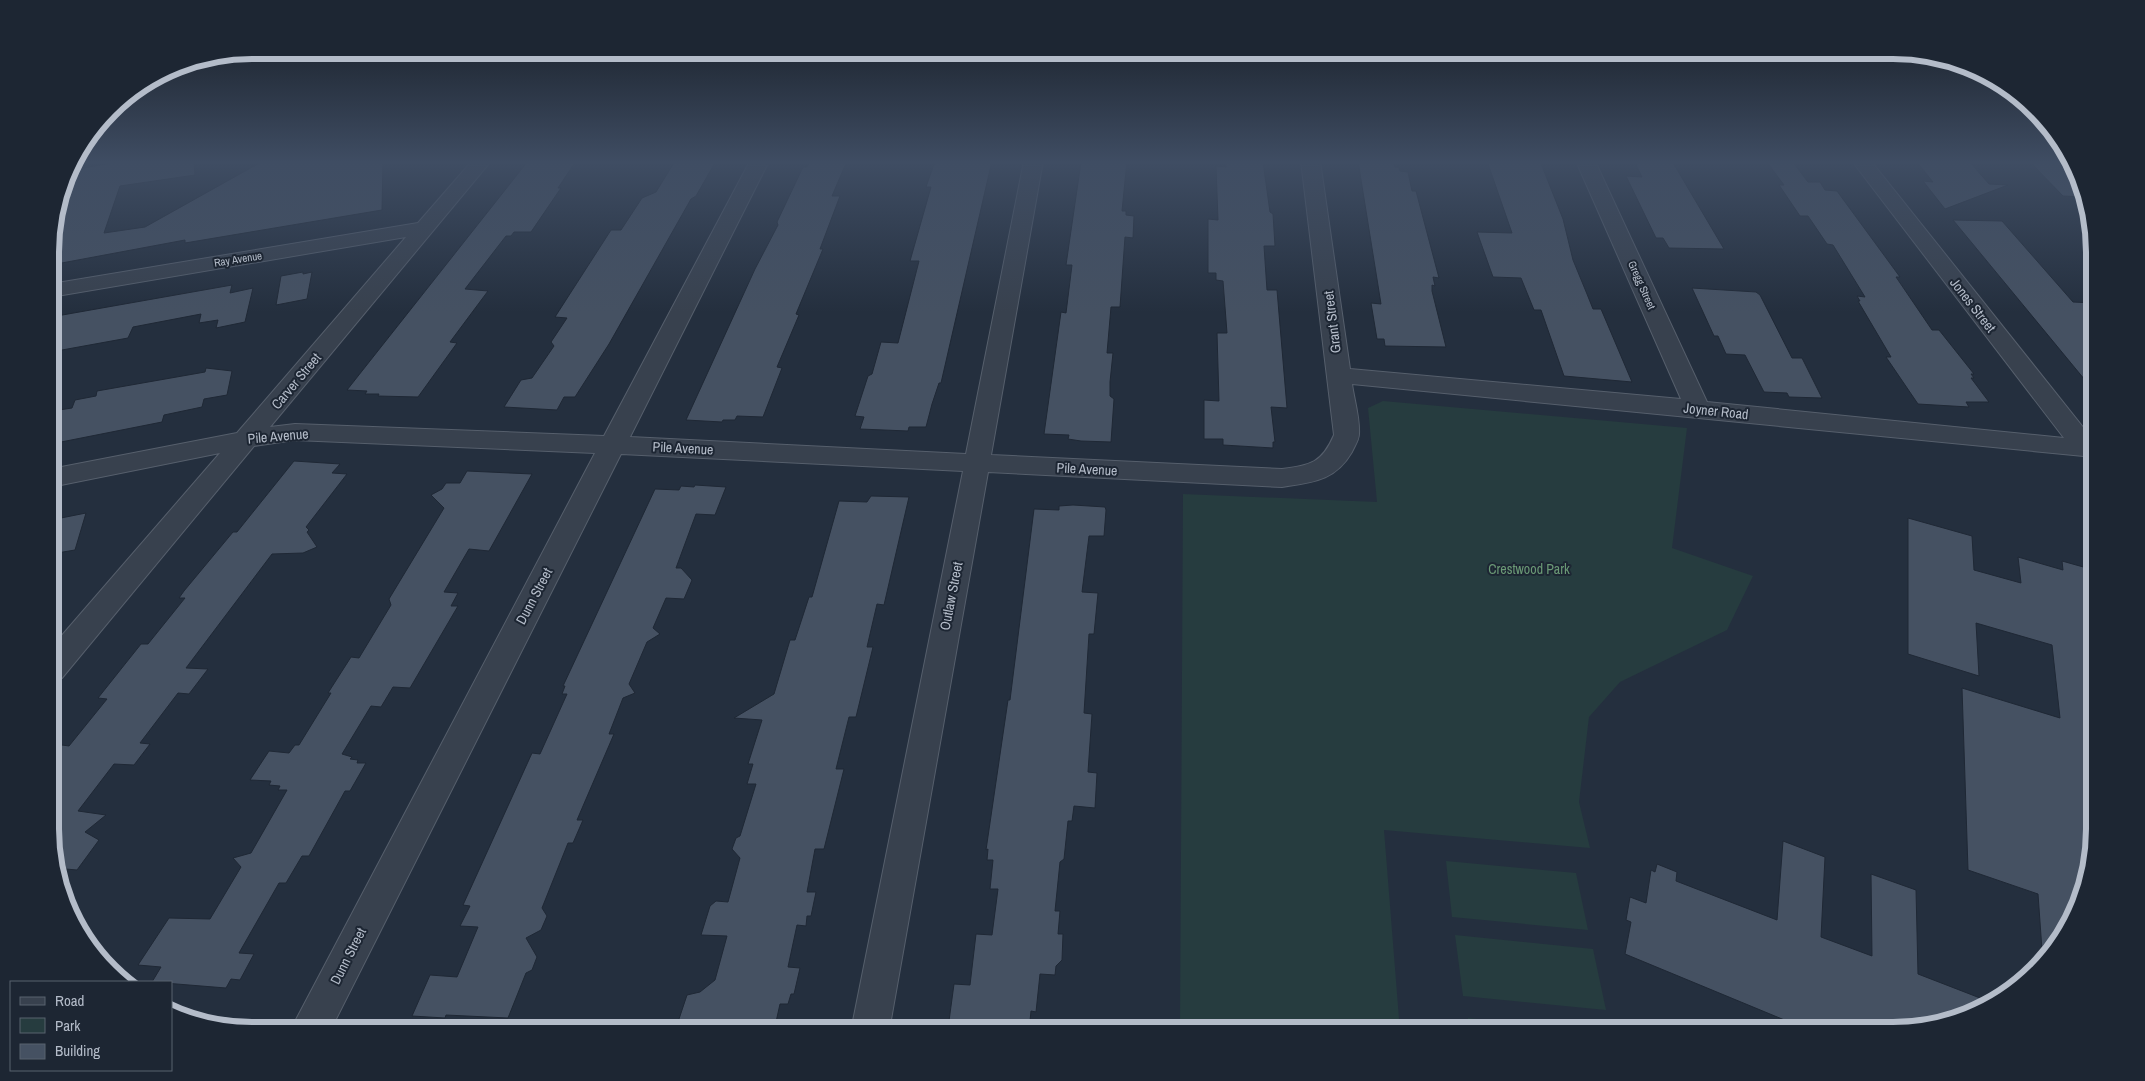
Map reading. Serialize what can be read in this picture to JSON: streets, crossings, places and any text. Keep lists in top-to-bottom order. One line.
{"streets":{"street":["Ray Avenue","Gregg Street","Jones Street","Grant Street","Carver Street","Joyner Road","Pile Avenue","Dunn Street","Outlaw Street"]},"crossings":[["Ray Avenue","Carver Street"],["Gregg Street","Joyner Road"],["Grant Street","Joyner Road"],["Grant Street","Pile Avenue"],["Carver Street","Pile Avenue"],["Pile Avenue","Dunn Street"],["Pile Avenue","Outlaw Street"]],"parks":["Crestwood Park"],"legend":["Road","Park","Building"]}
